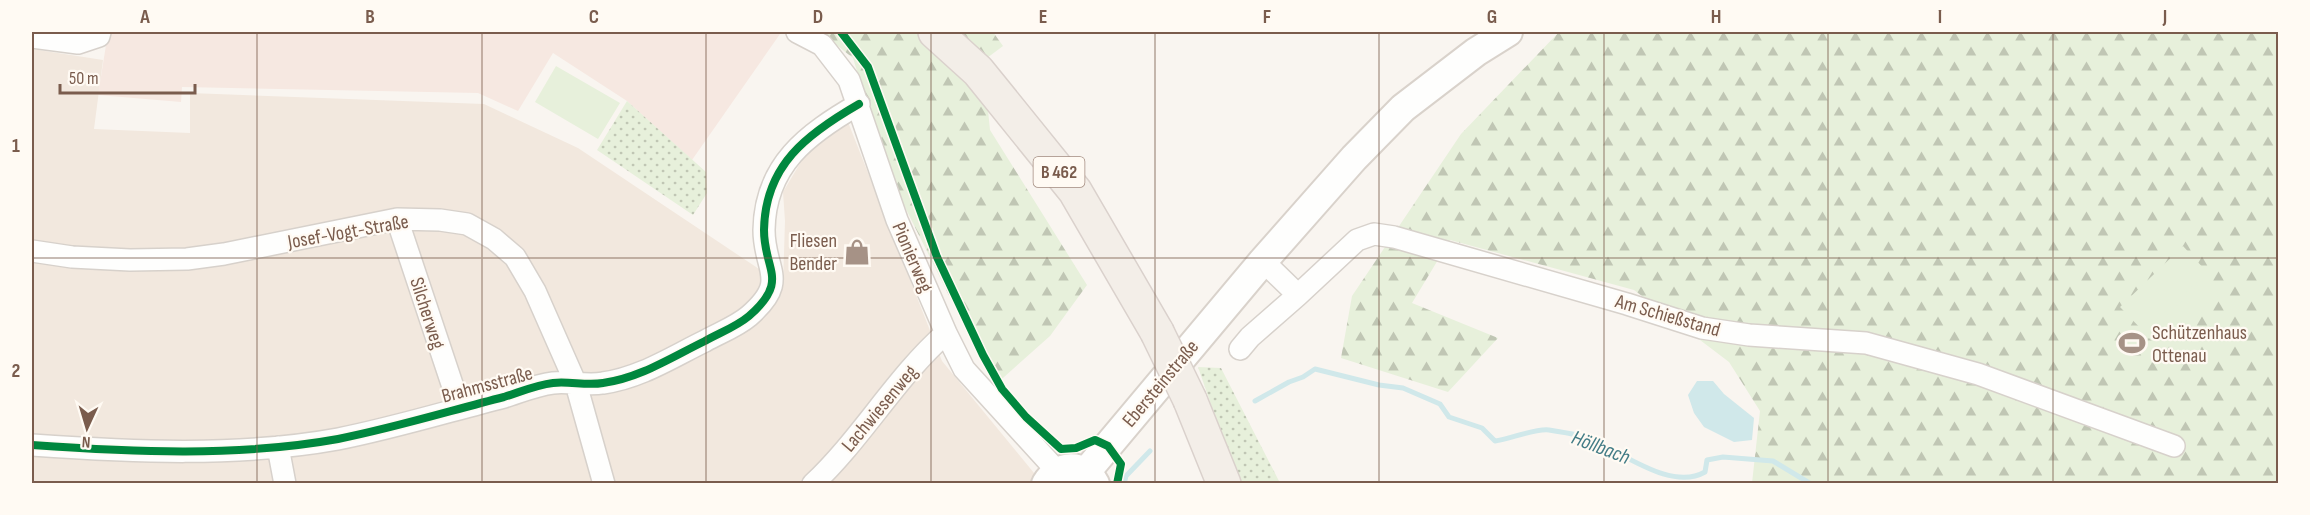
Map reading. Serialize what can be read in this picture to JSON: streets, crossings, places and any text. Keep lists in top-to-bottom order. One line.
{"streets":{"main road":["B 462"],"street":["Josef-Vogt-Straße","Pionierweg","Silcherweg","Am Schießstand","Ebersteinstraße","Brahmsstraße","Lachwiesenweg"]},"crossings":[["Josef-Vogt-Straße","Silcherweg"],["Josef-Vogt-Straße","Brahmsstraße"],["Pionierweg","Ebersteinstraße"],["Pionierweg","Brahmsstraße"],["Pionierweg","Lachwiesenweg"],["Silcherweg","Brahmsstraße"]],"water":["Höllbach"],"places":{"shop":["Fliesen Bender"],"sports":["Schützenhaus Ottenau"]},"scale_bar":"50 m","north":"bottom","grid":{"columns":["A","B","C","D","E","F","G","H","I","J"],"rows":["1","2"]}}
